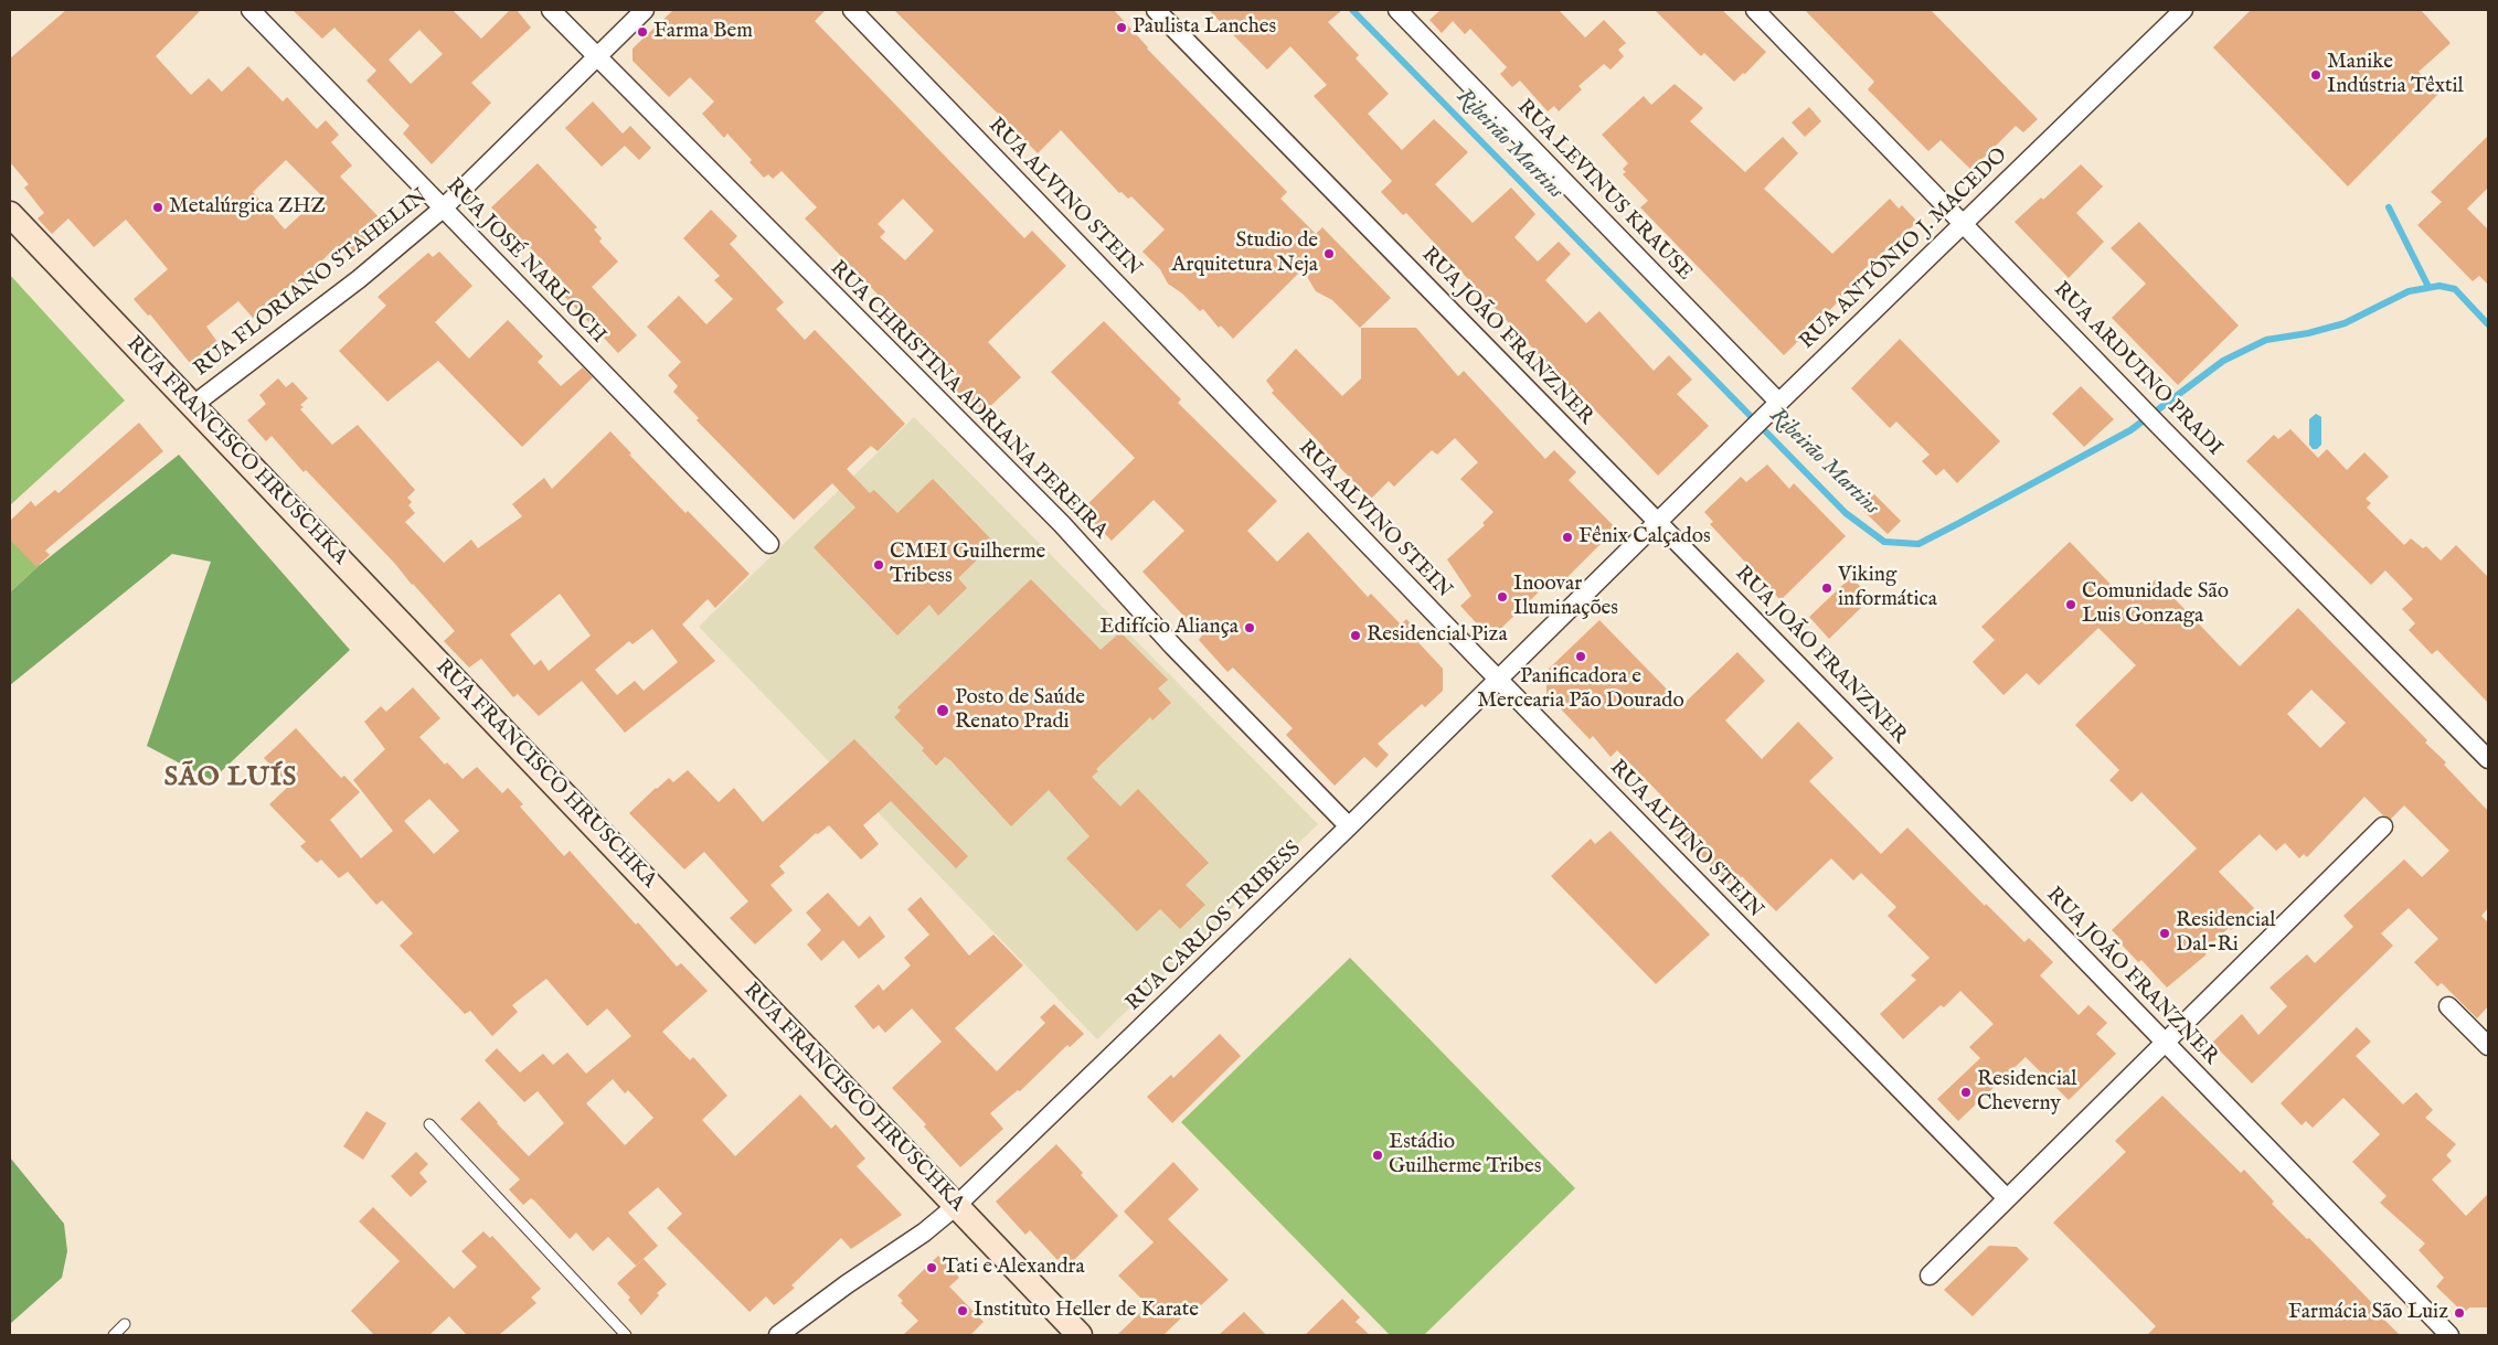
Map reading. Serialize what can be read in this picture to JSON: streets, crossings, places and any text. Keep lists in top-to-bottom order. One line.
{"streets":{"main road":["RUA FRANCISCO HRUSCHKA"],"street":["RUA LEVINUS KRAUSE","RUA ALVINO STEIN","RUA ANTÔNIO J. MACEDO","RUA JOSÉ NARLOCH","RUA FLORIANO STAHELIN","RUA JOÃO FRANZNER","RUA ARDUINO PRADI","RUA CHRISTINA ADRIANA PEREIRA","RUA CARLOS TRIBESS"]},"crossings":[["RUA LEVINUS KRAUSE","RUA ANTÔNIO J. MACEDO"],["RUA ALVINO STEIN","RUA CARLOS TRIBESS"],["RUA ANTÔNIO J. MACEDO","RUA JOÃO FRANZNER"],["RUA ANTÔNIO J. MACEDO","RUA ARDUINO PRADI"],["RUA ANTÔNIO J. MACEDO","RUA CARLOS TRIBESS"],["RUA JOSÉ NARLOCH","RUA FLORIANO STAHELIN"],["RUA FLORIANO STAHELIN","RUA CHRISTINA ADRIANA PEREIRA"],["RUA FLORIANO STAHELIN","RUA FRANCISCO HRUSCHKA"],["RUA JOÃO FRANZNER","RUA CARLOS TRIBESS"],["RUA CHRISTINA ADRIANA PEREIRA","RUA CARLOS TRIBESS"],["RUA FRANCISCO HRUSCHKA","RUA CARLOS TRIBESS"]],"districts":["SÃO LUÍS"],"water":["Ribeirão Martins"],"places":["Paulista Lanches","Farma Bem","Manike Indústria Têxtil","Metalúrgica ZHZ","Studio de Arquitetura Neja","Fênix Calçados","CMEI Guilherme Tribess","Viking informática","Inoovar Iluminações","Comunidade São Luis Gonzaga","Edifício Aliança","Residencial Piza","Panificadora e Mercearia Pão Dourado","Posto de Saúde Renato Pradi","Residencial Dal-Ri","Residencial Cheverny","Estádio Guilherme Tribes","Tati e Alexandra","Instituto Heller de Karate","Farmácia São Luiz"]}
